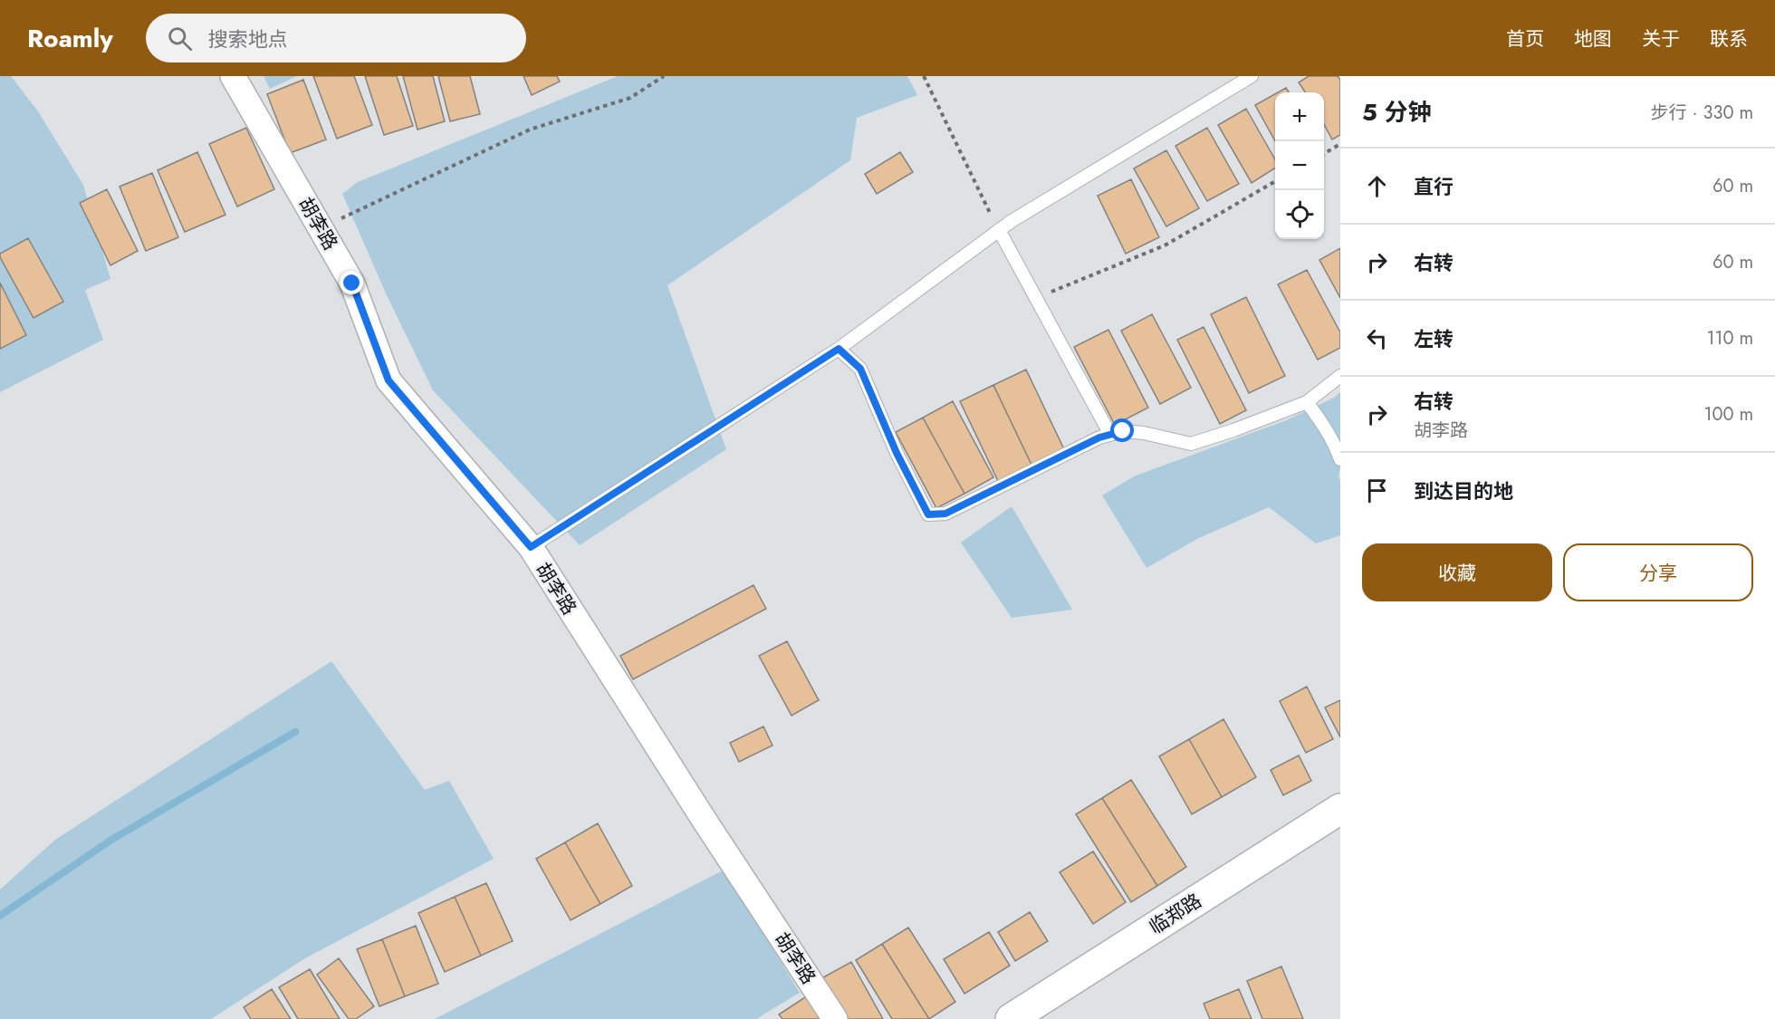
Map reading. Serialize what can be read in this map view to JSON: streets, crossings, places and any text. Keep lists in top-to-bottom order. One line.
{"streets":{"main road":["临郑路"],"street":["胡李路"]},"page":{"header":"Roamly","search":"搜索地点","nav":["首页","地图","关于","联系"],"heading":["5 分钟","步行 · 330 m"],"map_buttons":["+","−"],"list":[["直行","60 m"],["右转","60 m"],["左转","110 m"],["右转","胡李路","100 m"],"到达目的地"],"buttons":["收藏","分享"]}}
